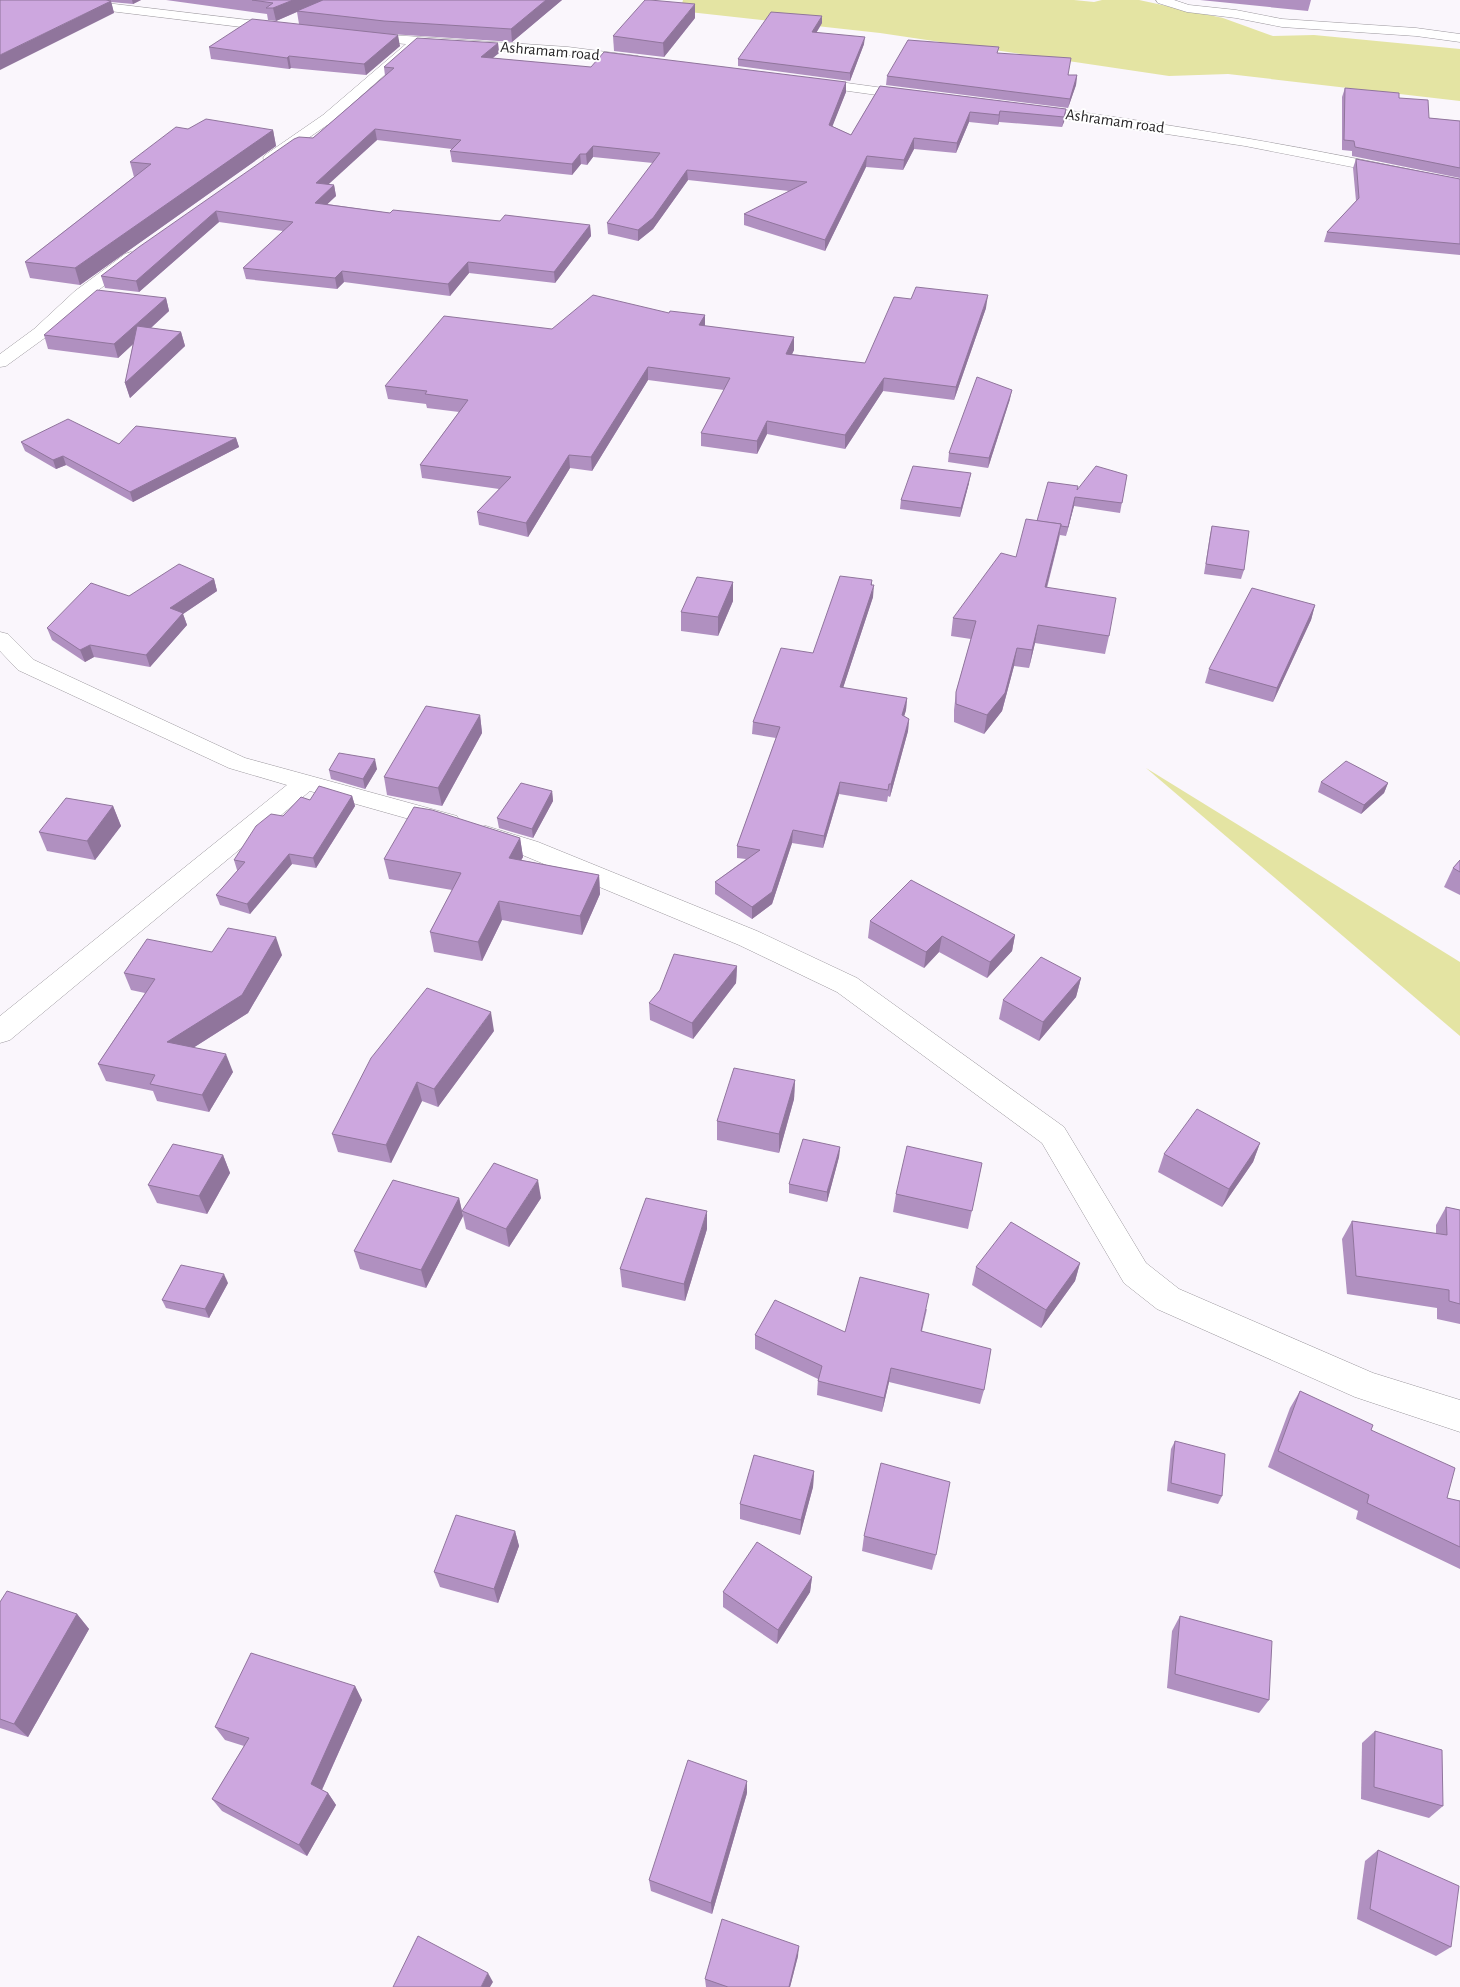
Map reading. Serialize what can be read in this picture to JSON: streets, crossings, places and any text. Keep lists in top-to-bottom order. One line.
{"streets":{"street":["Ashramam road"]}}
